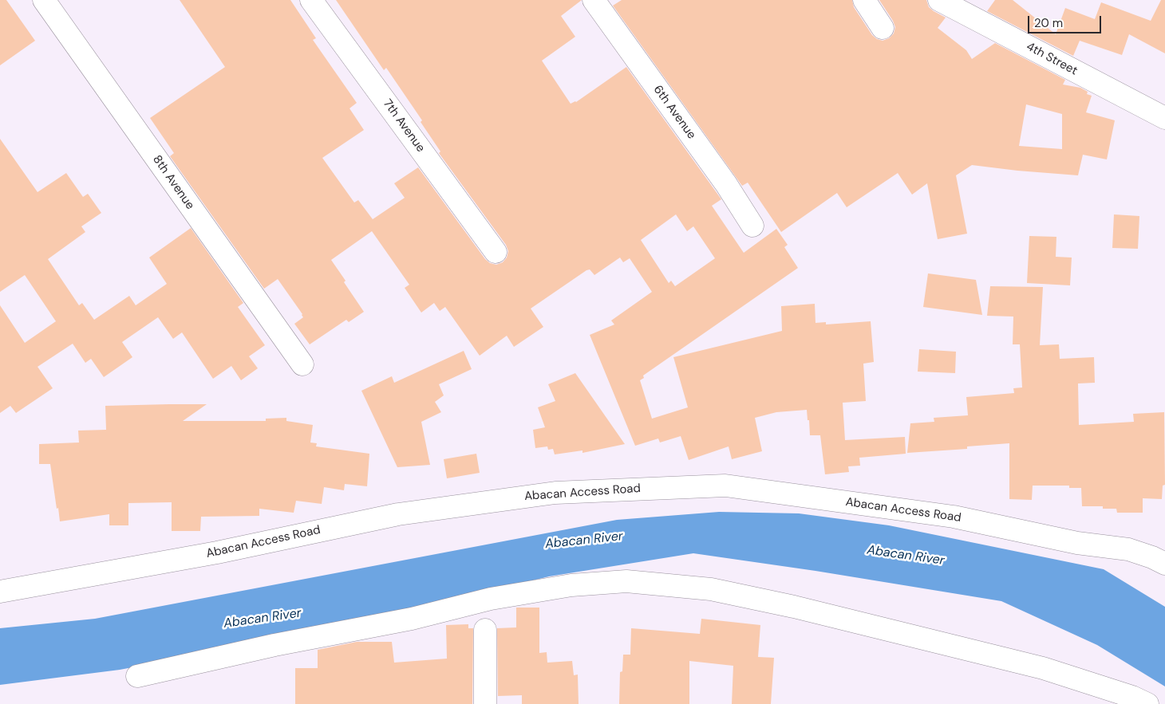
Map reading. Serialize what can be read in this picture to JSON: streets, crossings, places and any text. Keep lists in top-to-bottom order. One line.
{"streets":{"street":["4th Street","6th Avenue","7th Avenue","8th Avenue","Abacan Access Road"]},"water":["Abacan River"],"scale_bar":"20 m"}
